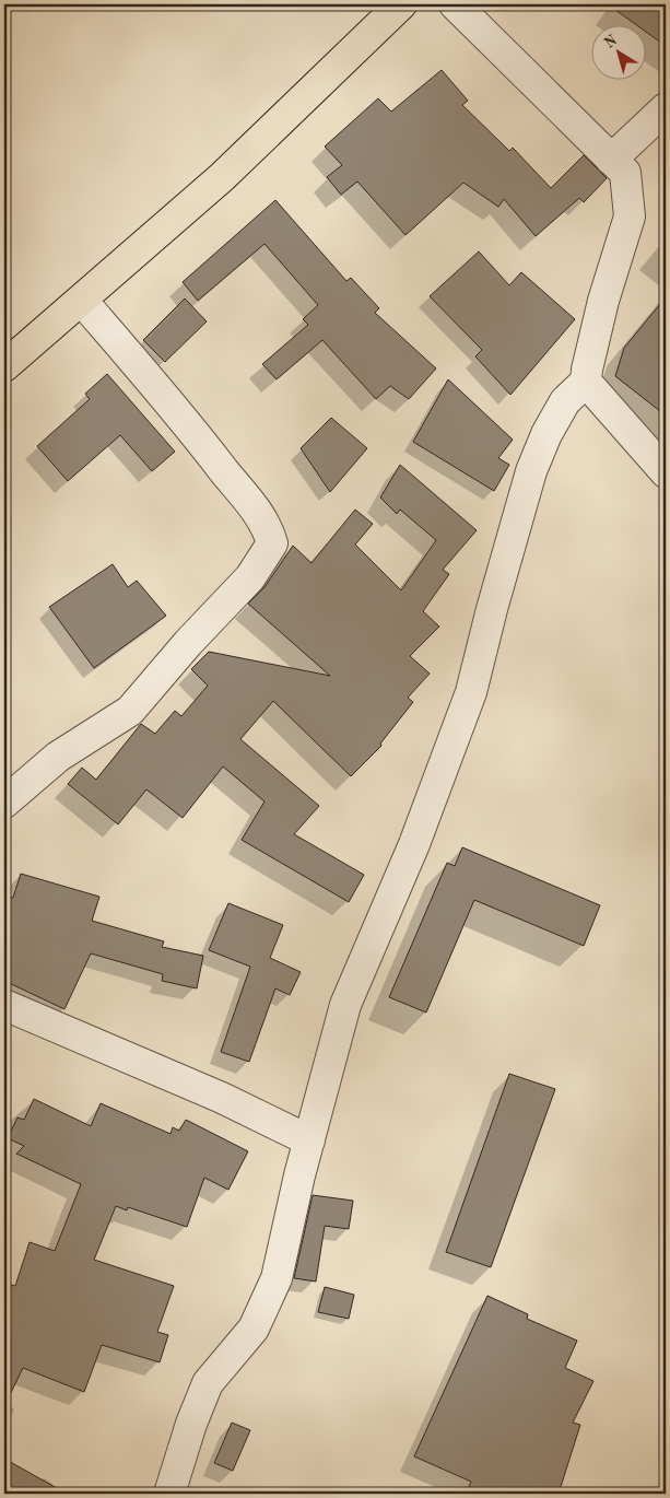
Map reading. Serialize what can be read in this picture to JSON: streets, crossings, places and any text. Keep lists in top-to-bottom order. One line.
{"north":"top left"}
